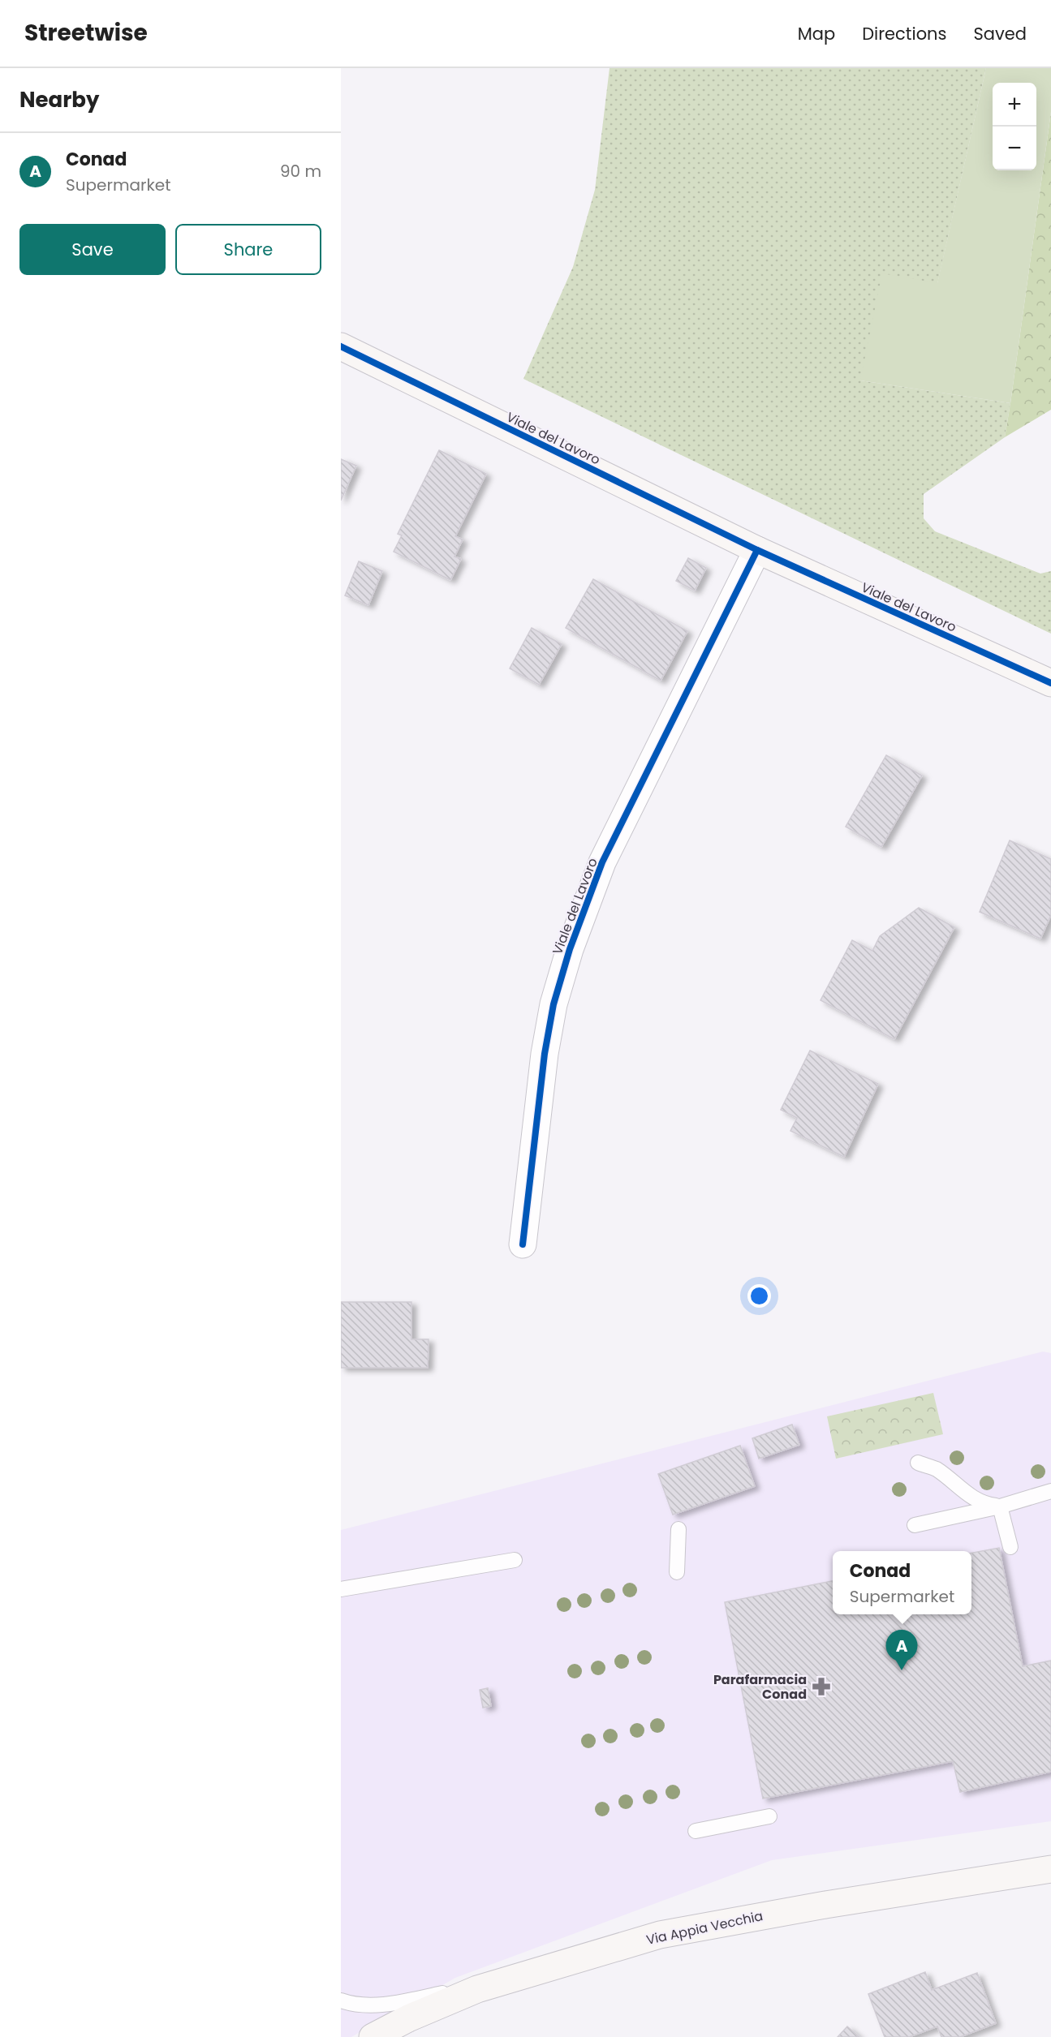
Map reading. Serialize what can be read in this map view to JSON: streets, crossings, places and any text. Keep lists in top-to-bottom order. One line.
{"streets":{"street":["Viale del Lavoro","Via Appia Vecchia"]},"places":{"pharmacy":["Parafarmacia Conad"]},"page":{"header":"Streetwise","nav":["Map","Directions","Saved"],"heading":"Nearby","map_buttons":["+","−"],"list":[{"mark":"A","name":"Conad","note":"Supermarket","value":"90 m"}],"buttons":["Save","Share"],"popup":["Conad","Supermarket"],"pins":"A"}}
